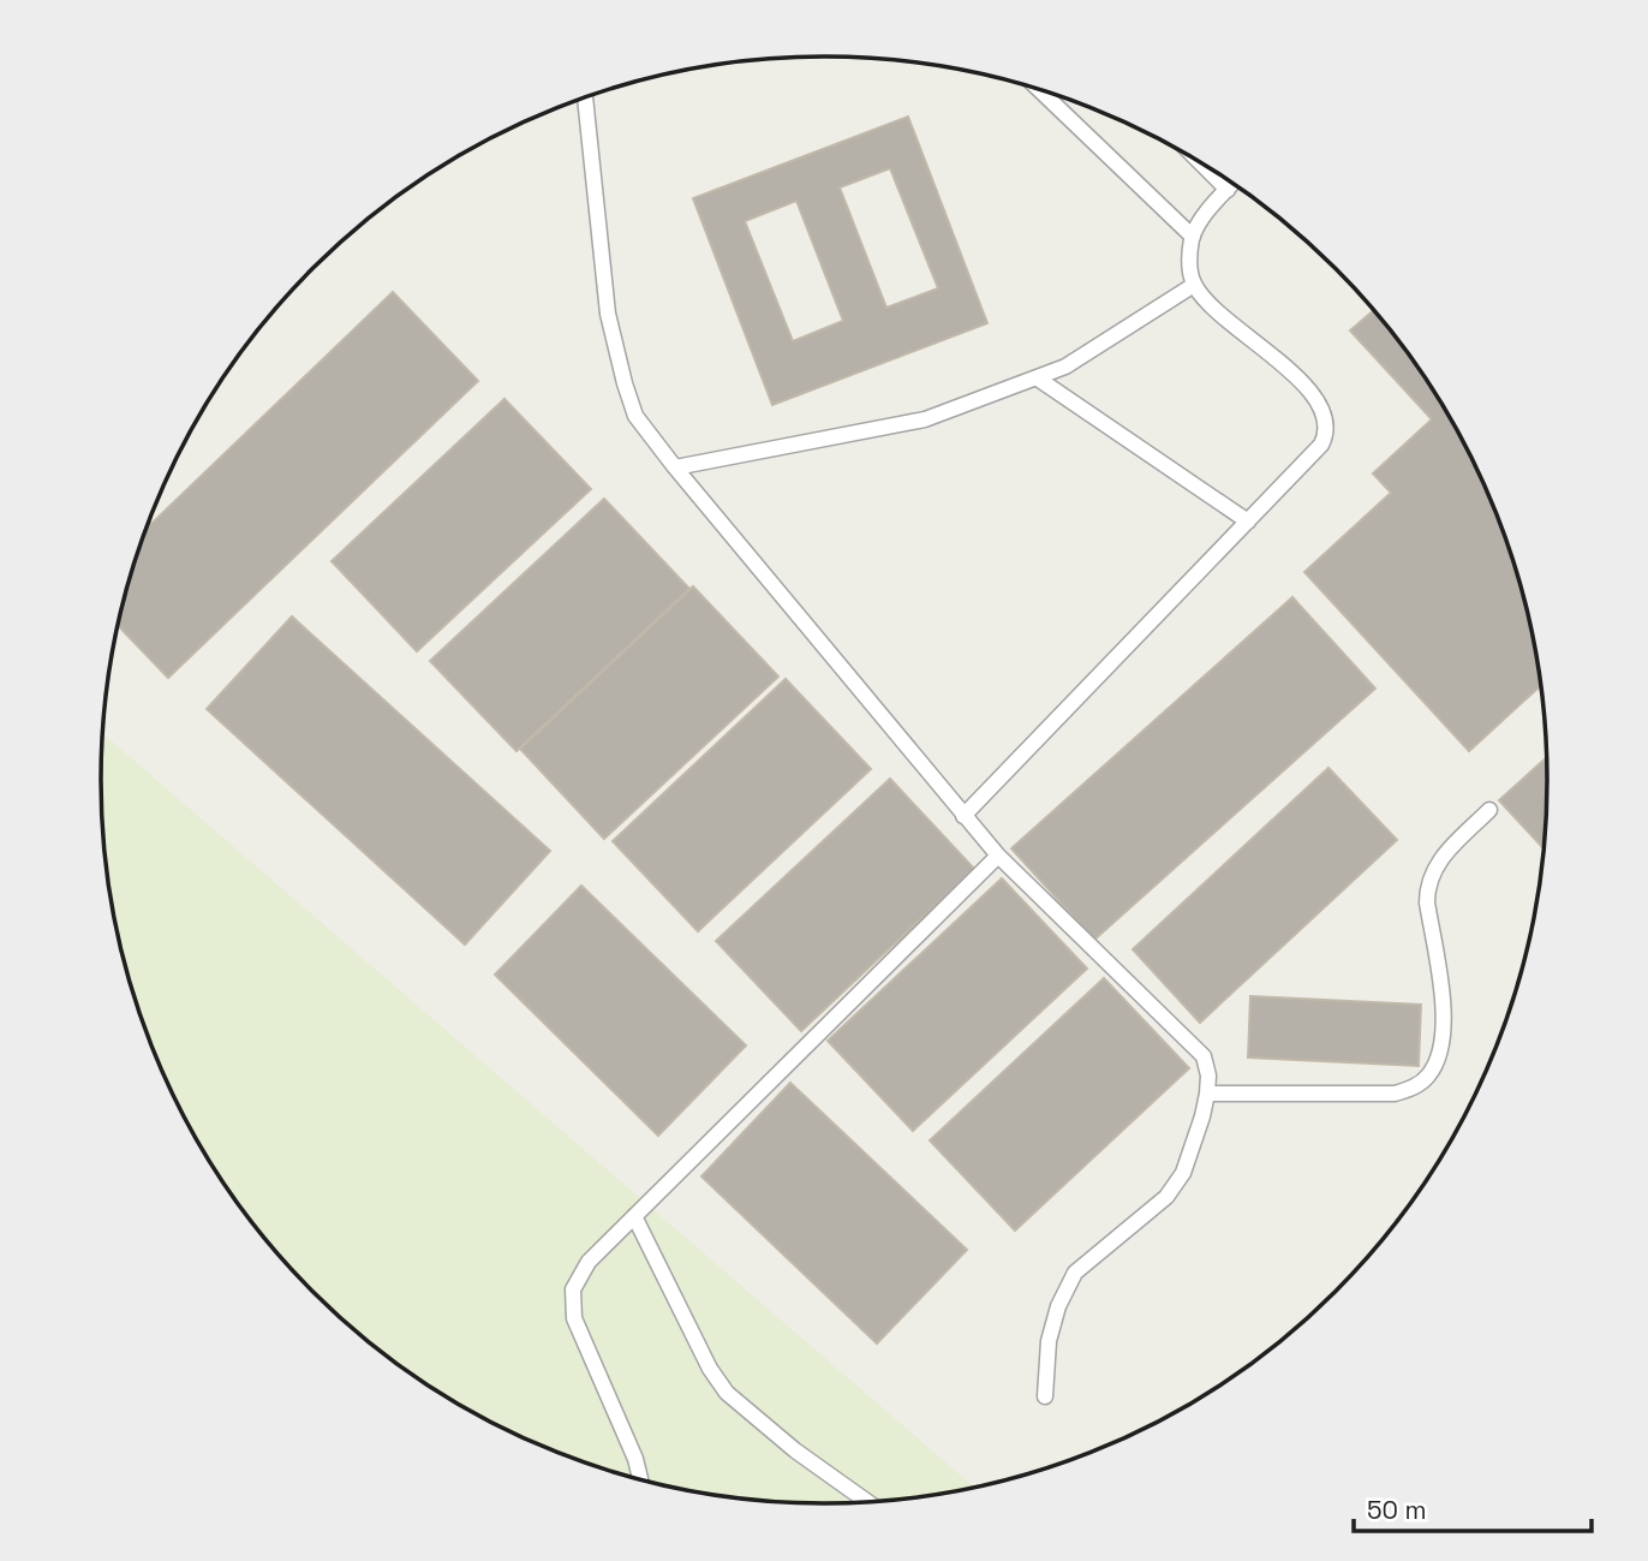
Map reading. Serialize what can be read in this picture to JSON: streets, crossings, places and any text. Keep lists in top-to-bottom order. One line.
{"scale_bar":"50 m"}
